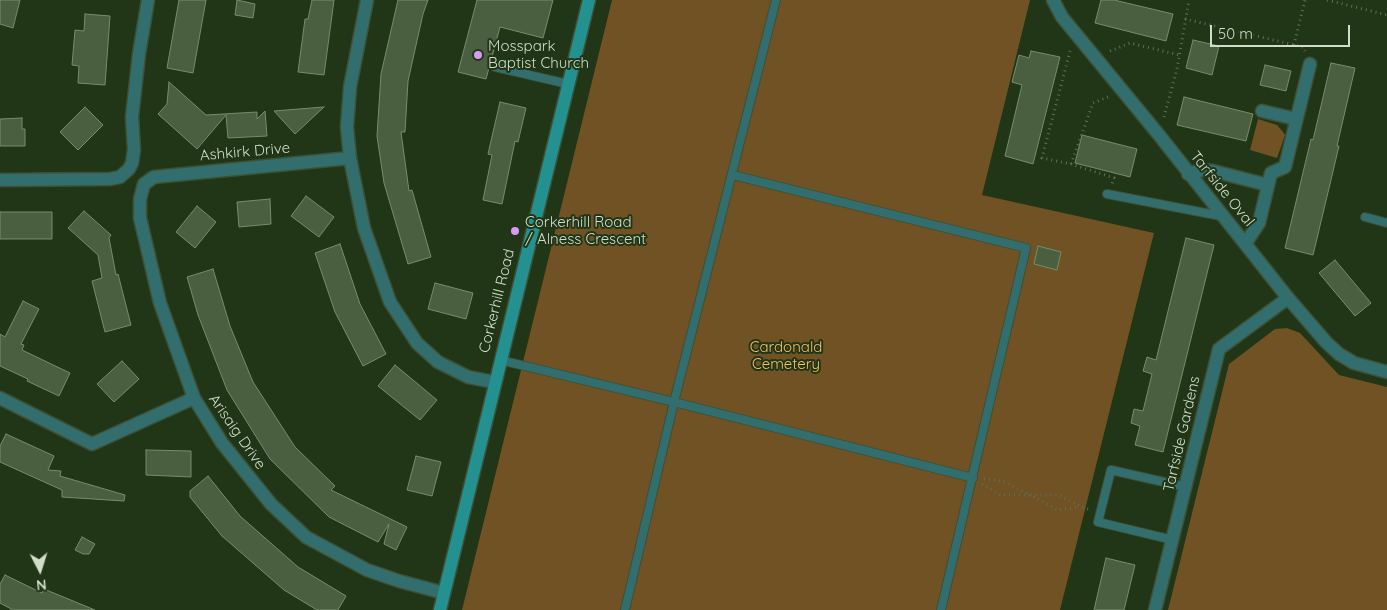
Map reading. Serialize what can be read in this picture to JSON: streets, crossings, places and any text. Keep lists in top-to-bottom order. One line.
{"streets":{"street":["Ashkirk Drive","Tarfside Oval","Corkerhill Road","Arisaig Drive","Tarfside Gardens"]},"crossings":[["Ashkirk Drive","Arisaig Drive"],["Tarfside Oval","Tarfside Gardens"],["Corkerhill Road","Arisaig Drive"]],"parks":["Cardonald Cemetery"],"places":["Mosspark Baptist Church","Corkerhill Road / Alness Crescent"],"scale_bar":"50 m","north":"bottom"}
